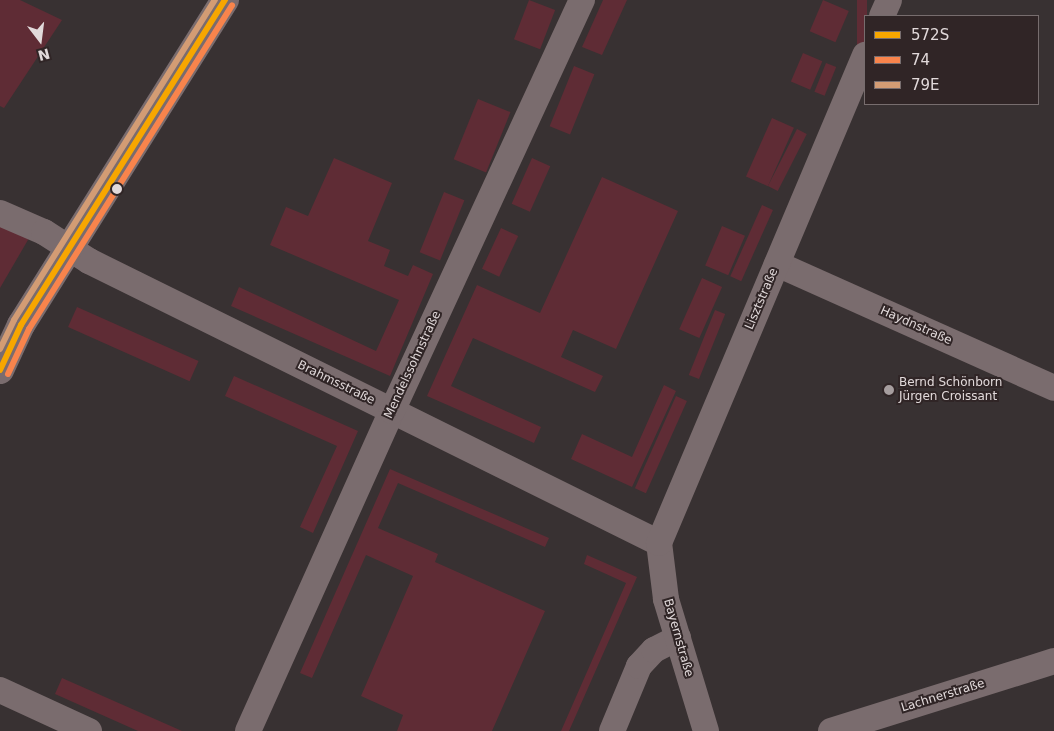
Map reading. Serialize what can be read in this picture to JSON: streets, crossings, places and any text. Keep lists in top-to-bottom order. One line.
{"streets":{"street":["Lisztstraße","Haydnstraße","Mendelssohnstraße","Brahmsstraße","Bayernstraße","Lachnerstraße"]},"crossings":[["Lisztstraße","Haydnstraße"],["Lisztstraße","Brahmsstraße"],["Lisztstraße","Bayernstraße"],["Mendelssohnstraße","Brahmsstraße"],["Brahmsstraße","Bayernstraße"]],"places":["Bernd Schönborn Jürgen Croissant"],"lines":["transit line 572S","transit line 79E","transit line 74"],"legend":["572S","74","79E"],"north":"bottom"}
